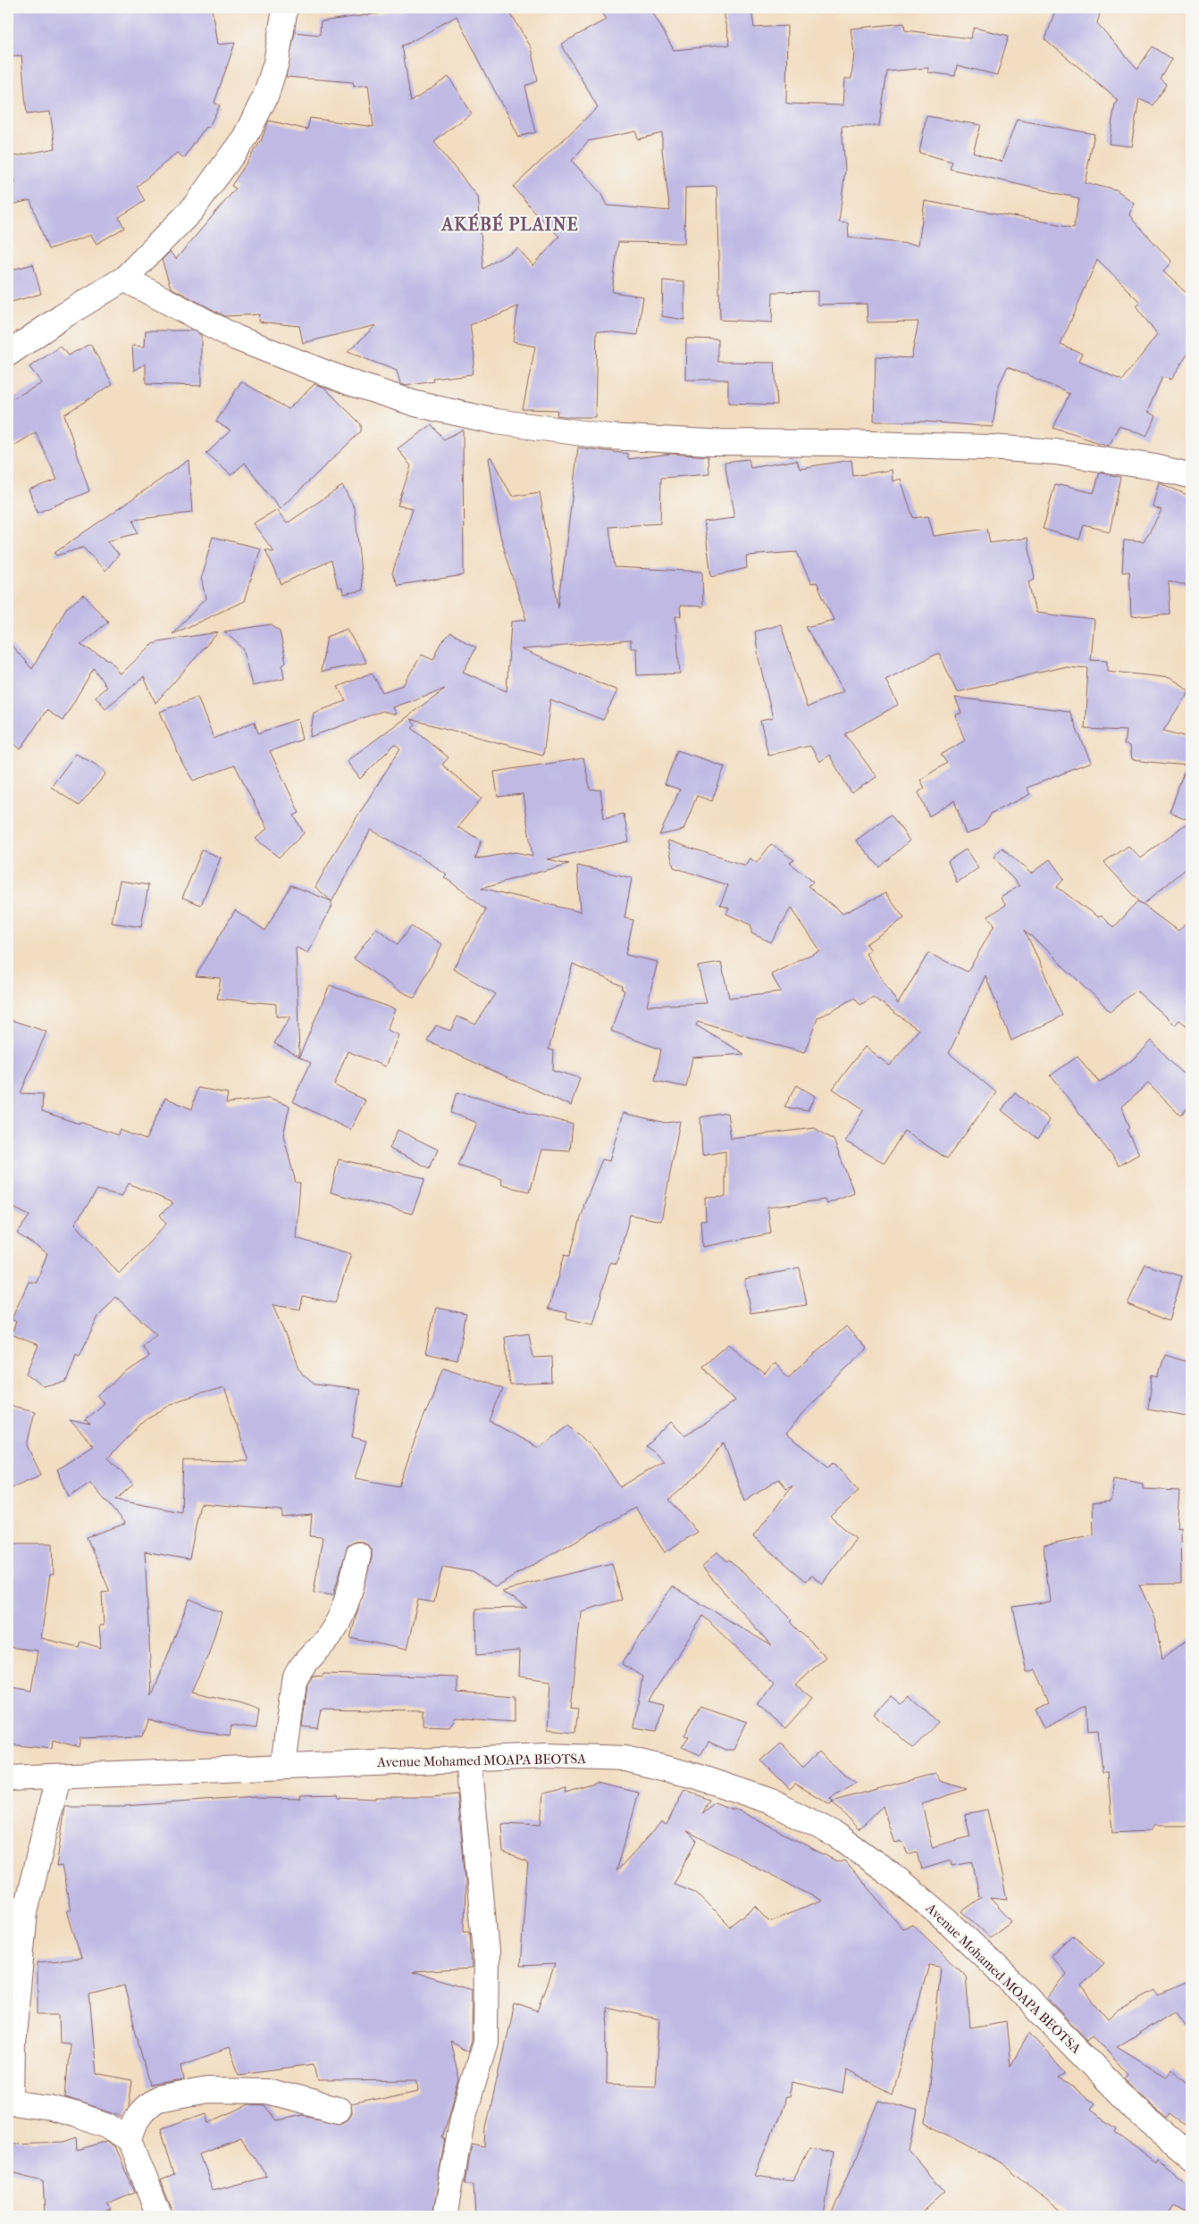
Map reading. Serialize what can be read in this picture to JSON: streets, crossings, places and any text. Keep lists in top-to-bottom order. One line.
{"streets":{"street":["Avenue Mohamed MOAPA BEOTSA"]},"districts":["AKÉBÉ PLAINE"]}
